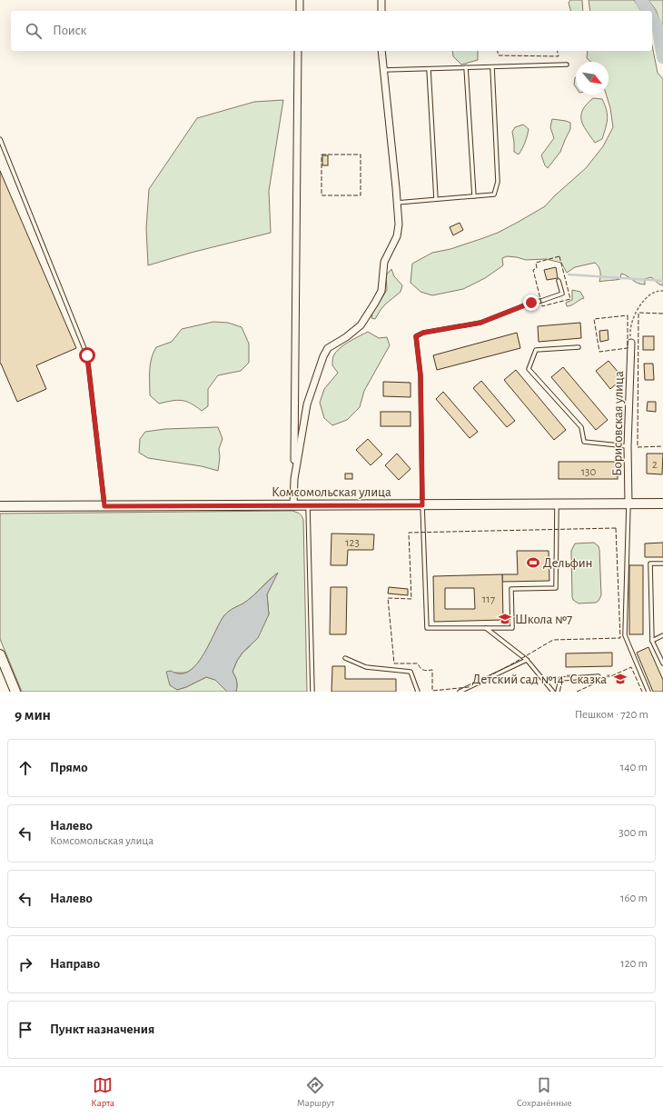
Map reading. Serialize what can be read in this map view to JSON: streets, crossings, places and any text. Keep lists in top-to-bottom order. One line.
{"streets":{"main road":["Комсомольская улица"],"street":["Борисовская улица"]},"crossings":[["Борисовская улица","Комсомольская улица"]],"places":{"sports":["Дельфин"],"school or university":["Школа №7","Детский сад №14 \"Сказка\""]},"house_numbers":["2","130","123","117"],"north":"bottom right","page":{"search":"Поиск","heading":["9 мин","Пешком · 720 m"],"list":[["Прямо","140 m"],["Налево","Комсомольская улица","300 m"],["Налево","160 m"],["Направо","120 m"],"Пункт назначения"],"nav":["Карта","Маршрут","Сохранённые"]}}
